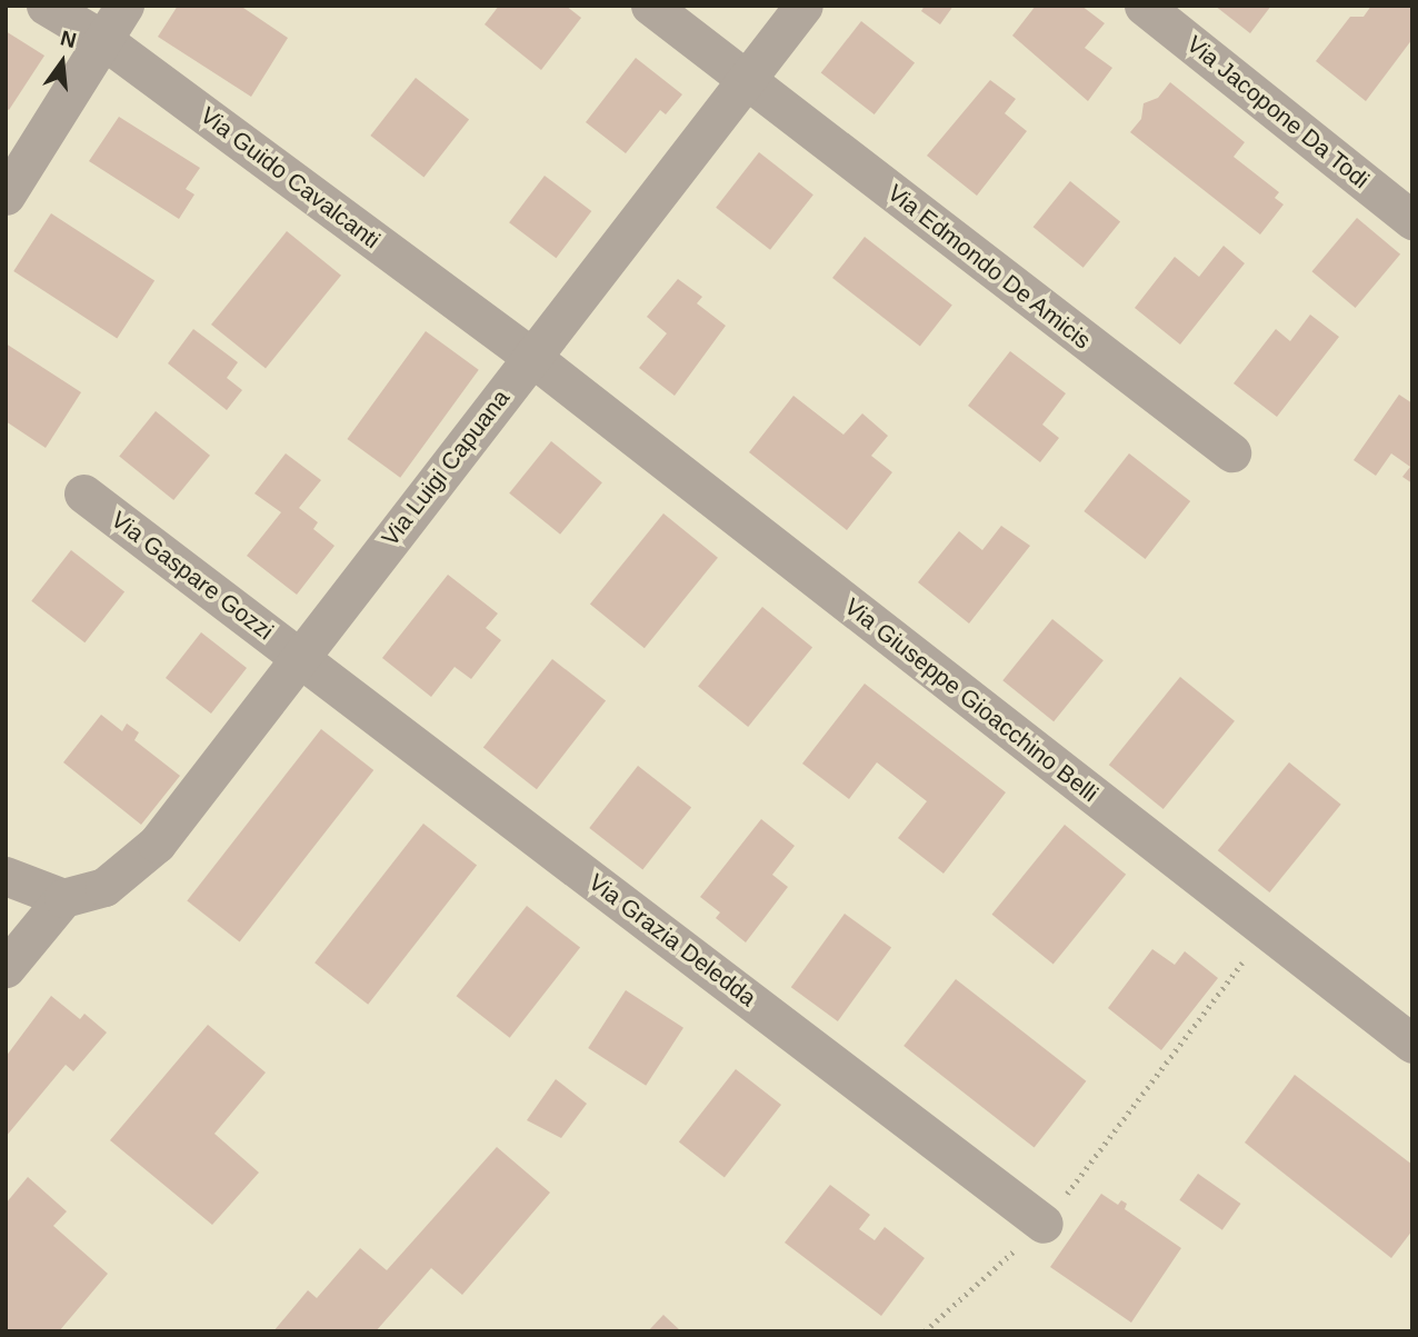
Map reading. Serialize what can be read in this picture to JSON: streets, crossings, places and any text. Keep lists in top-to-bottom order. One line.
{"streets":{"street":["Via Jacopone Da Todi","Via Guido Cavalcanti","Via Edmondo De Amicis","Via Luigi Capuana","Via Gaspare Gozzi","Via Giuseppe Gioacchino Belli","Via Grazia Deledda"]},"crossings":[["Via Guido Cavalcanti","Via Luigi Capuana"],["Via Guido Cavalcanti","Via Giuseppe Gioacchino Belli"],["Via Edmondo De Amicis","Via Luigi Capuana"],["Via Luigi Capuana","Via Gaspare Gozzi"],["Via Luigi Capuana","Via Giuseppe Gioacchino Belli"],["Via Luigi Capuana","Via Grazia Deledda"],["Via Gaspare Gozzi","Via Grazia Deledda"]],"north":"top"}
